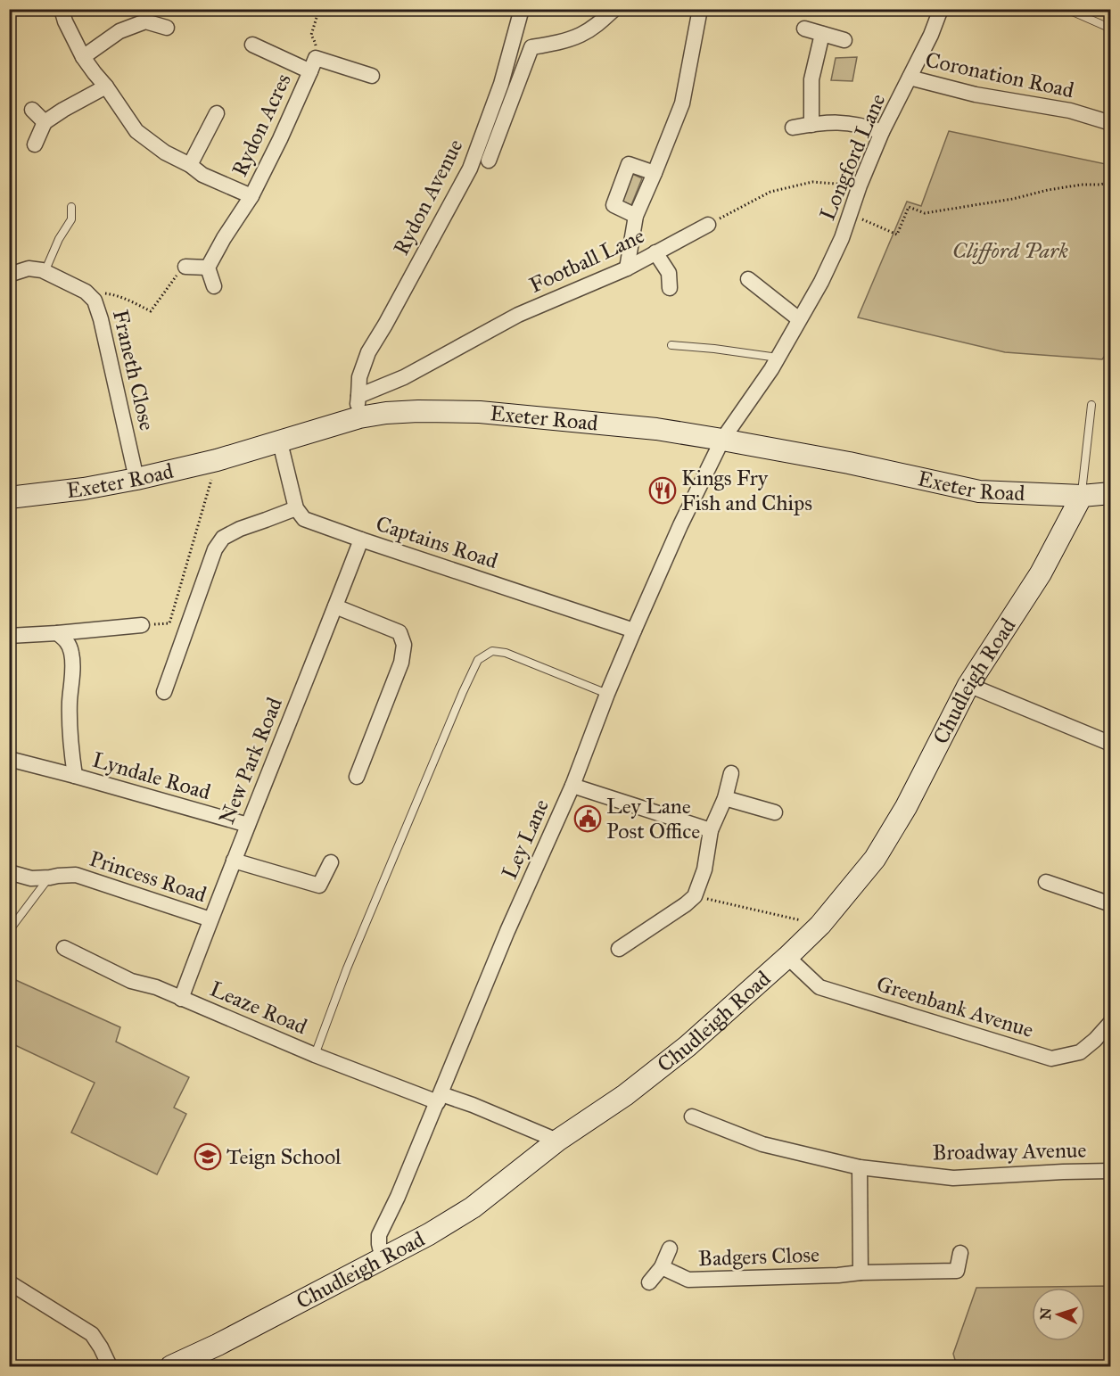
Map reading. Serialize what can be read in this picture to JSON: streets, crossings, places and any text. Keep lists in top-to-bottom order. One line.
{"streets":{"main road":["Exeter Road","Chudleigh Road"],"street":["Coronation Road","Rydon Acres","Longford Lane","Rydon Avenue","Football Lane","Franeth Close","Captains Road","New Park Road","Lyndale Road","Ley Lane","Princess Road","Greenbank Avenue","Leaze Road","Broadway Avenue","Badgers Close"]},"crossings":[["Coronation Road","Longford Lane"],["Longford Lane","Exeter Road"],["Longford Lane","Ley Lane"],["Rydon Avenue","Football Lane"],["Franeth Close","Exeter Road"],["Exeter Road","Chudleigh Road"],["Exeter Road","Ley Lane"],["Captains Road","New Park Road"],["Captains Road","Ley Lane"],["Chudleigh Road","Ley Lane"],["Chudleigh Road","Greenbank Avenue"],["Chudleigh Road","Leaze Road"],["New Park Road","Lyndale Road"],["New Park Road","Princess Road"],["New Park Road","Leaze Road"],["Ley Lane","Leaze Road"]],"parks":["Clifford Park"],"places":{"restaurant":["Kings Fry Fish and Chips"],"public building":["Ley Lane Post Office"],"school or university":["Teign School"]},"north":"left"}
